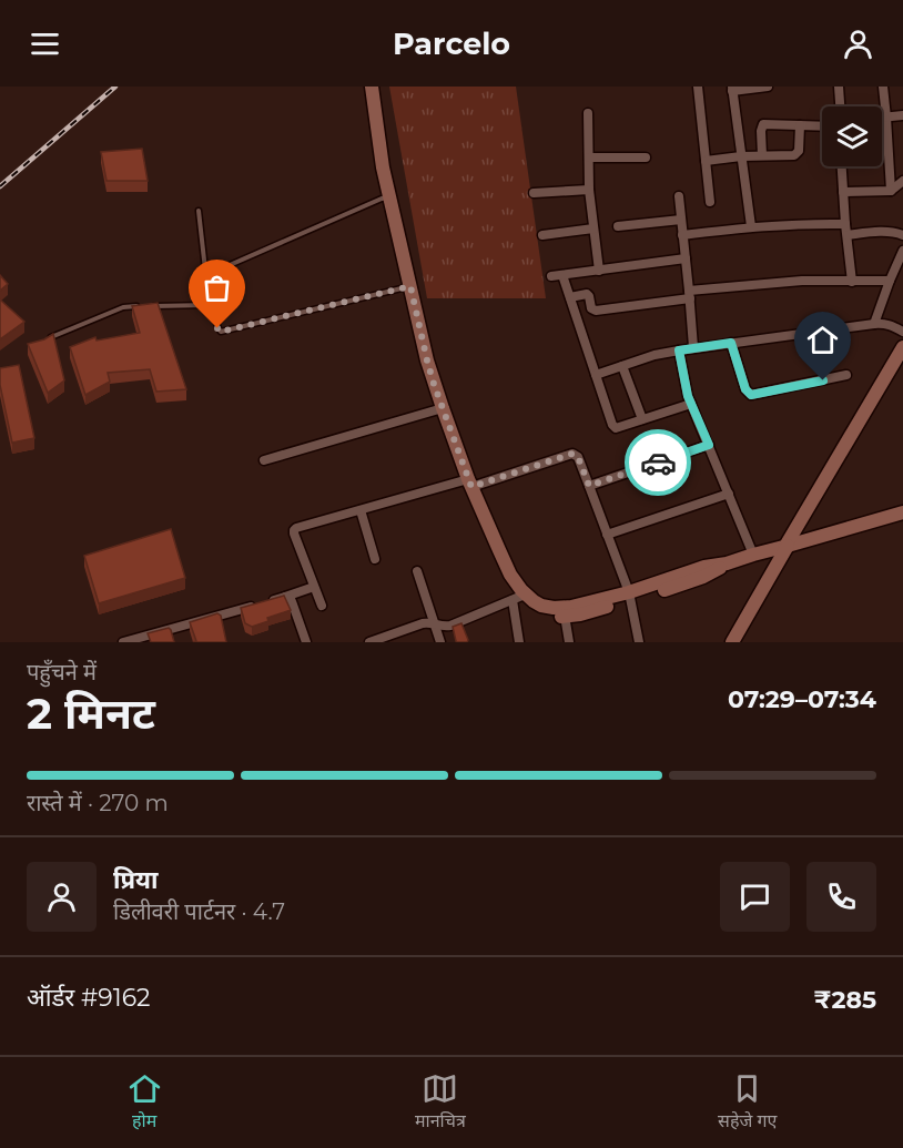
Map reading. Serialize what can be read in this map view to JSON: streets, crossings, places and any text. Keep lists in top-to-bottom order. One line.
{"page":{"header":"Parcelo","heading":["2 मिनट","पहुँचने में","07:29–07:34"],"panel":["प्रिया","डिलीवरी पार्टनर · 4.7","ऑर्डर #9162","₹285"],"bar":"रास्ते में · 270 m","tabs":["होम","मानचित्र","सहेजे गए"]}}
